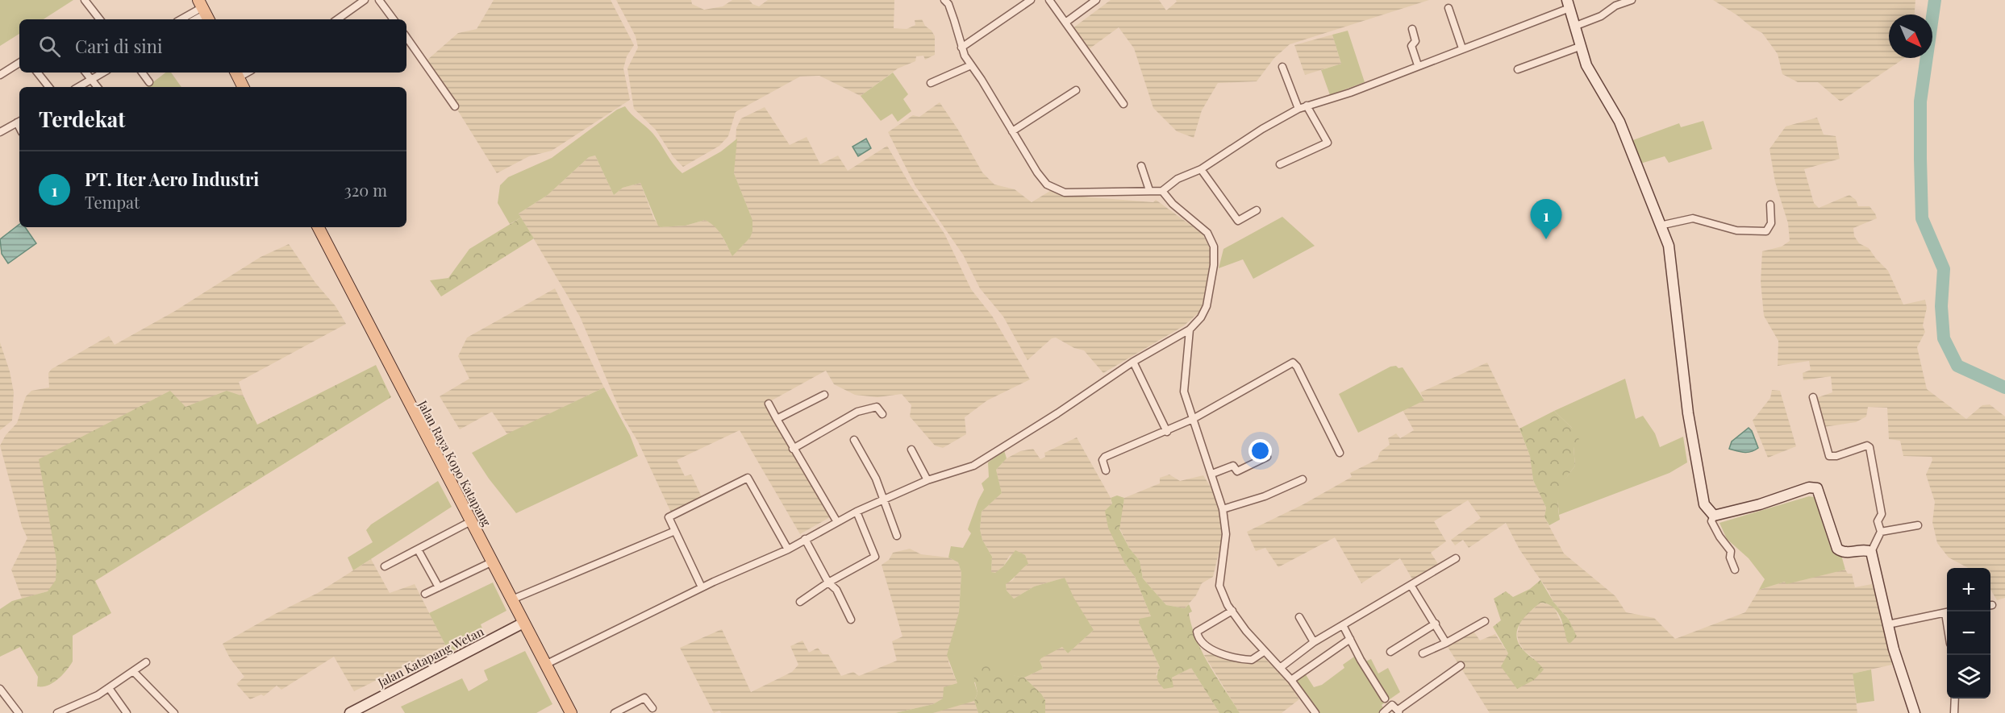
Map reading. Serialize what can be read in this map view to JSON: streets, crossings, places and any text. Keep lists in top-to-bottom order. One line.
{"streets":{"main road":["Jalan Raya Kopo Katapang"],"street":["Jalan Katapang Wetan"]},"crossings":[["Jalan Raya Kopo Katapang","Jalan Katapang Wetan"]],"north":"bottom right","page":{"search":"Cari di sini","heading":"Terdekat","list":[{"mark":"1","name":"PT. Iter Aero Industri","note":"Tempat","value":"320 m"}],"pins":"1","map_buttons":["+","−"]}}
